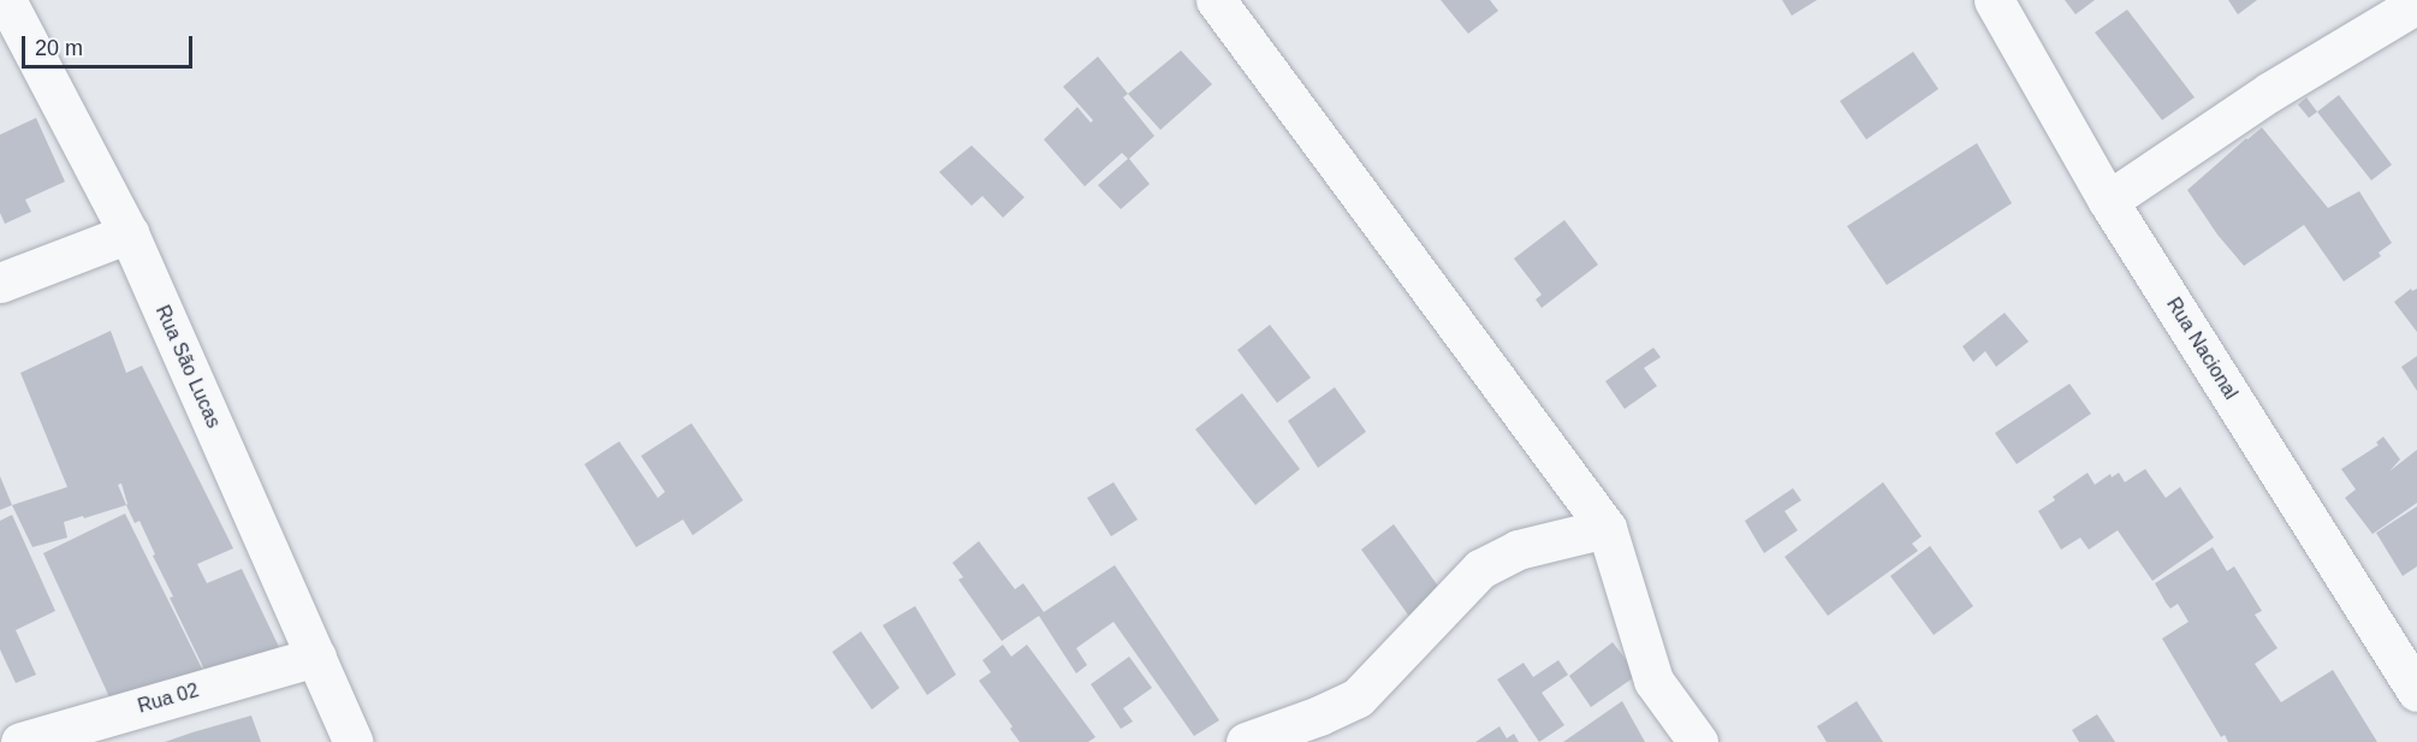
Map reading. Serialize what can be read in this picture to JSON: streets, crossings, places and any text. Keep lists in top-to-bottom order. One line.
{"streets":{"street":["Rua Nacional","Rua São Lucas","Rua 02"]},"crossings":[["Rua São Lucas","Rua 02"]],"scale_bar":"20 m"}
